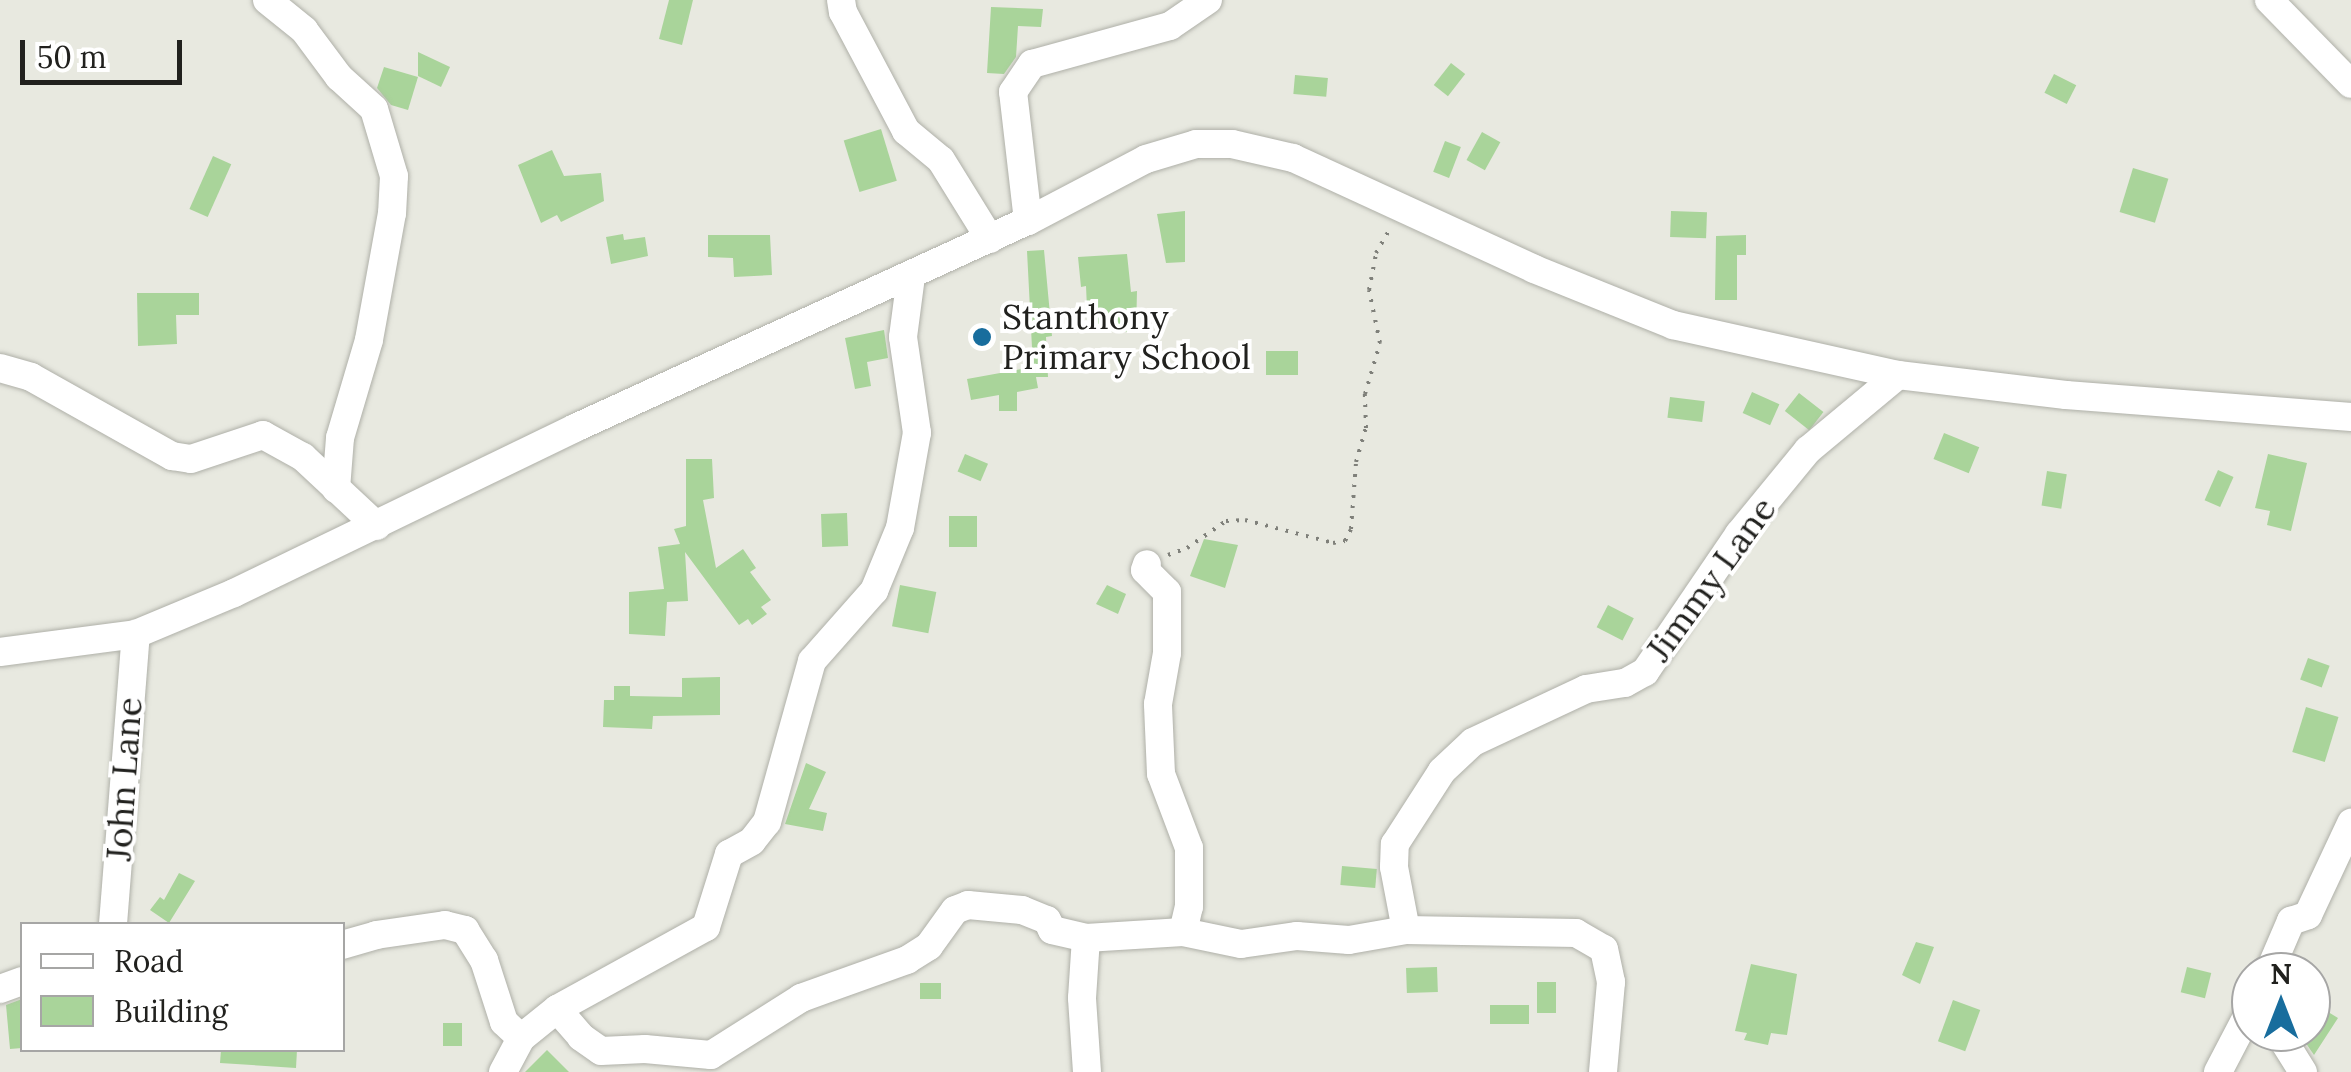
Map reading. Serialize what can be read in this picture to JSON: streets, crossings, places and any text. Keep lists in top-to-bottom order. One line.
{"streets":{"street":["Jimmy Lane","John Lane"]},"places":["Stanthony Primary School"],"legend":["Road","Building"],"scale_bar":"50 m","north":"top"}
